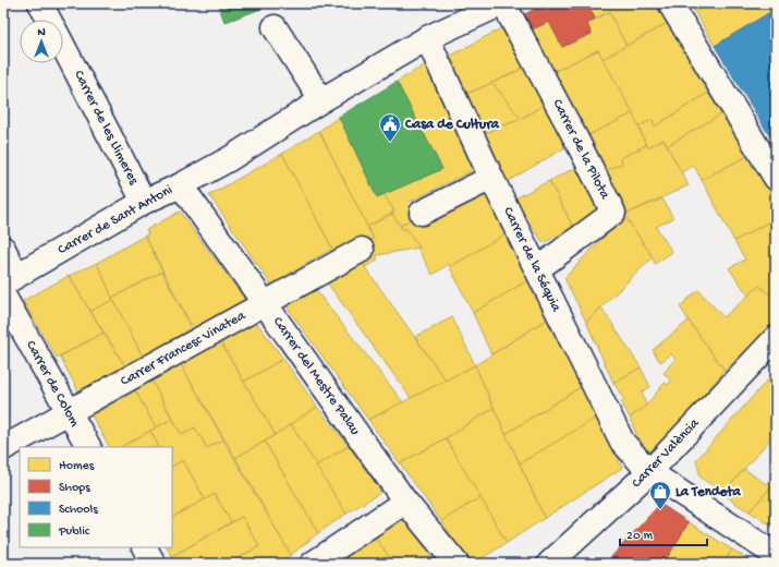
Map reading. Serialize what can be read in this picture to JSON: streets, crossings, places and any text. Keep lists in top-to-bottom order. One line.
{"streets":{"street":["Carrer de les Llimeres","Carrer de la Pilota","Carrer de Sant Antoni","Carrer de la Séquia","Carrer Francesc Vinatea","Carrer del Mestre Palau","Carrer de Colom","Carrer València"]},"crossings":[["Carrer de les Llimeres","Carrer de Sant Antoni"],["Carrer de la Pilota","Carrer de Sant Antoni"],["Carrer de la Pilota","Carrer de la Séquia"],["Carrer de Sant Antoni","Carrer de la Séquia"],["Carrer de Sant Antoni","Carrer del Mestre Palau"],["Carrer de la Séquia","Carrer València"],["Carrer Francesc Vinatea","Carrer del Mestre Palau"],["Carrer Francesc Vinatea","Carrer de Colom"]],"places":{"public building":["Casa de Cultura"],"shop":["La Tendeta"]},"legend":["Homes","Shops","Schools","Public"],"scale_bar":"20 m","north":"top"}
